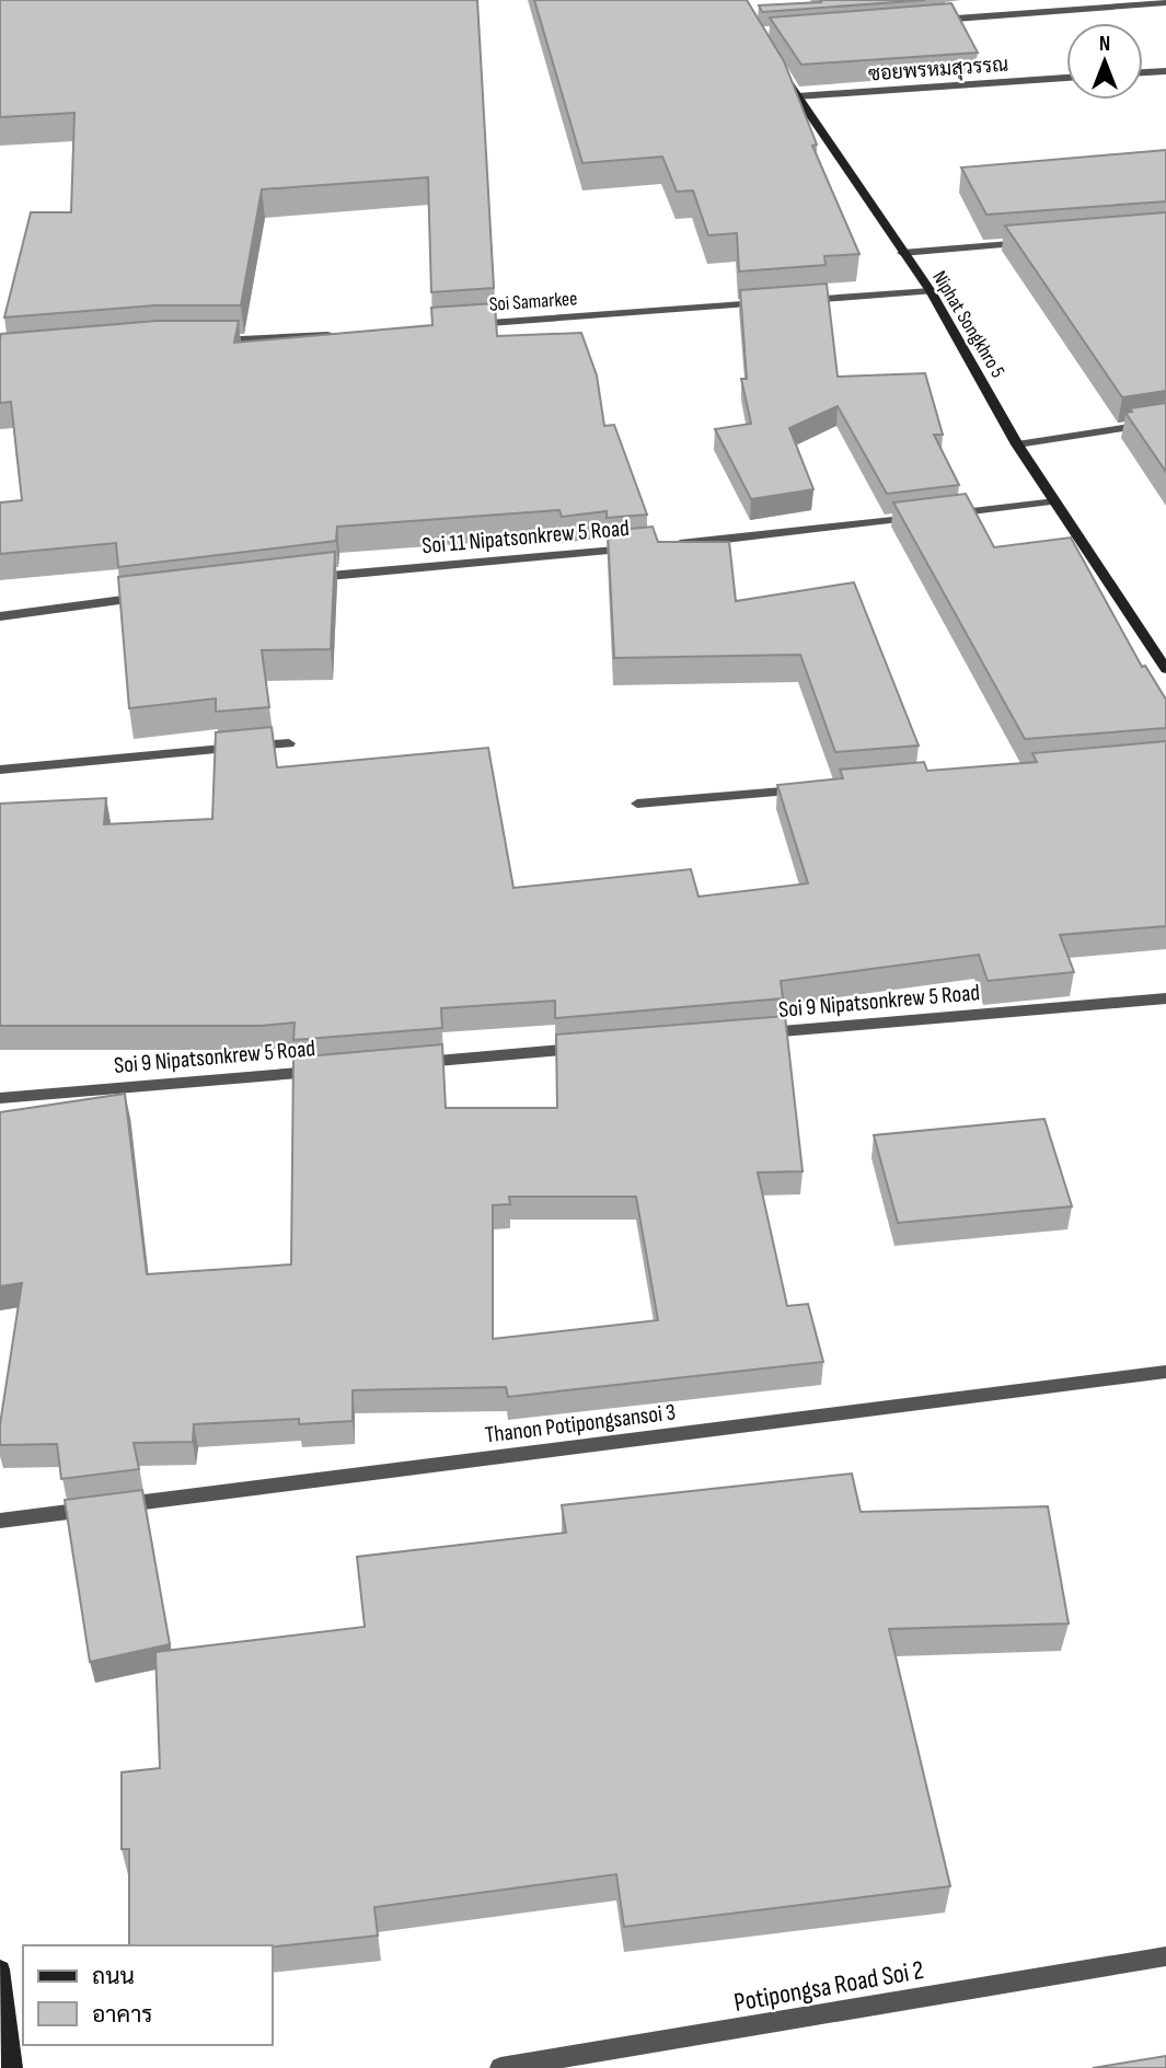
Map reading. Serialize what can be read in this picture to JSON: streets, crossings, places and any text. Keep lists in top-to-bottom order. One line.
{"streets":{"street":["ซอยพรหมสุวรรณ","Soi Samarkee","Niphat Songkhro 5","Soi 11 Nipatsonkrew 5 Road","Soi 9 Nipatsonkrew 5 Road","Thanon Potipongsansoi 3","Potipongsa Road Soi 2"]},"crossings":[["ซอยพรหมสุวรรณ","Niphat Songkhro 5"]],"legend":["ถนน","อาคาร"],"north":"top"}
